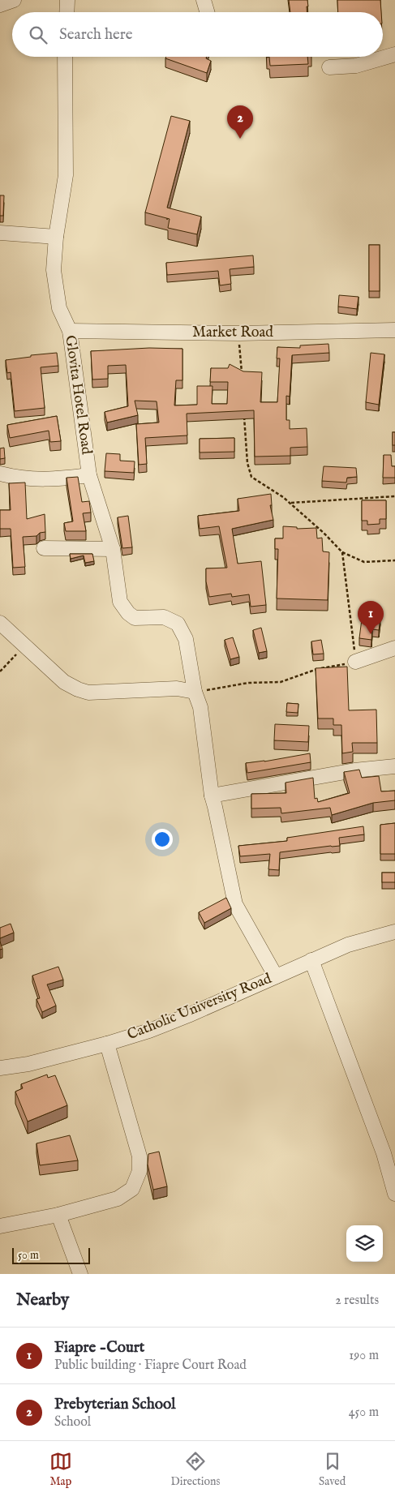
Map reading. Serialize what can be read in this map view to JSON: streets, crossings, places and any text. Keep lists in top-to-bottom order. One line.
{"streets":{"street":["Market Road","Glovita Hotel Road","Catholic University Road"]},"crossings":[["Market Road","Glovita Hotel Road"],["Glovita Hotel Road","Catholic University Road"]],"scale_bar":"50 m","page":{"search":"Search here","pins":["2","1"],"scale":"50 m","heading":["Nearby","2 results"],"list":[{"mark":"1","name":"Fiapre -Court","note":"Public building · Fiapre Court Road","value":"190 m"},{"mark":"2","name":"Prebyterian School","note":"School","value":"450 m"}],"nav":["Map","Directions","Saved"]}}
